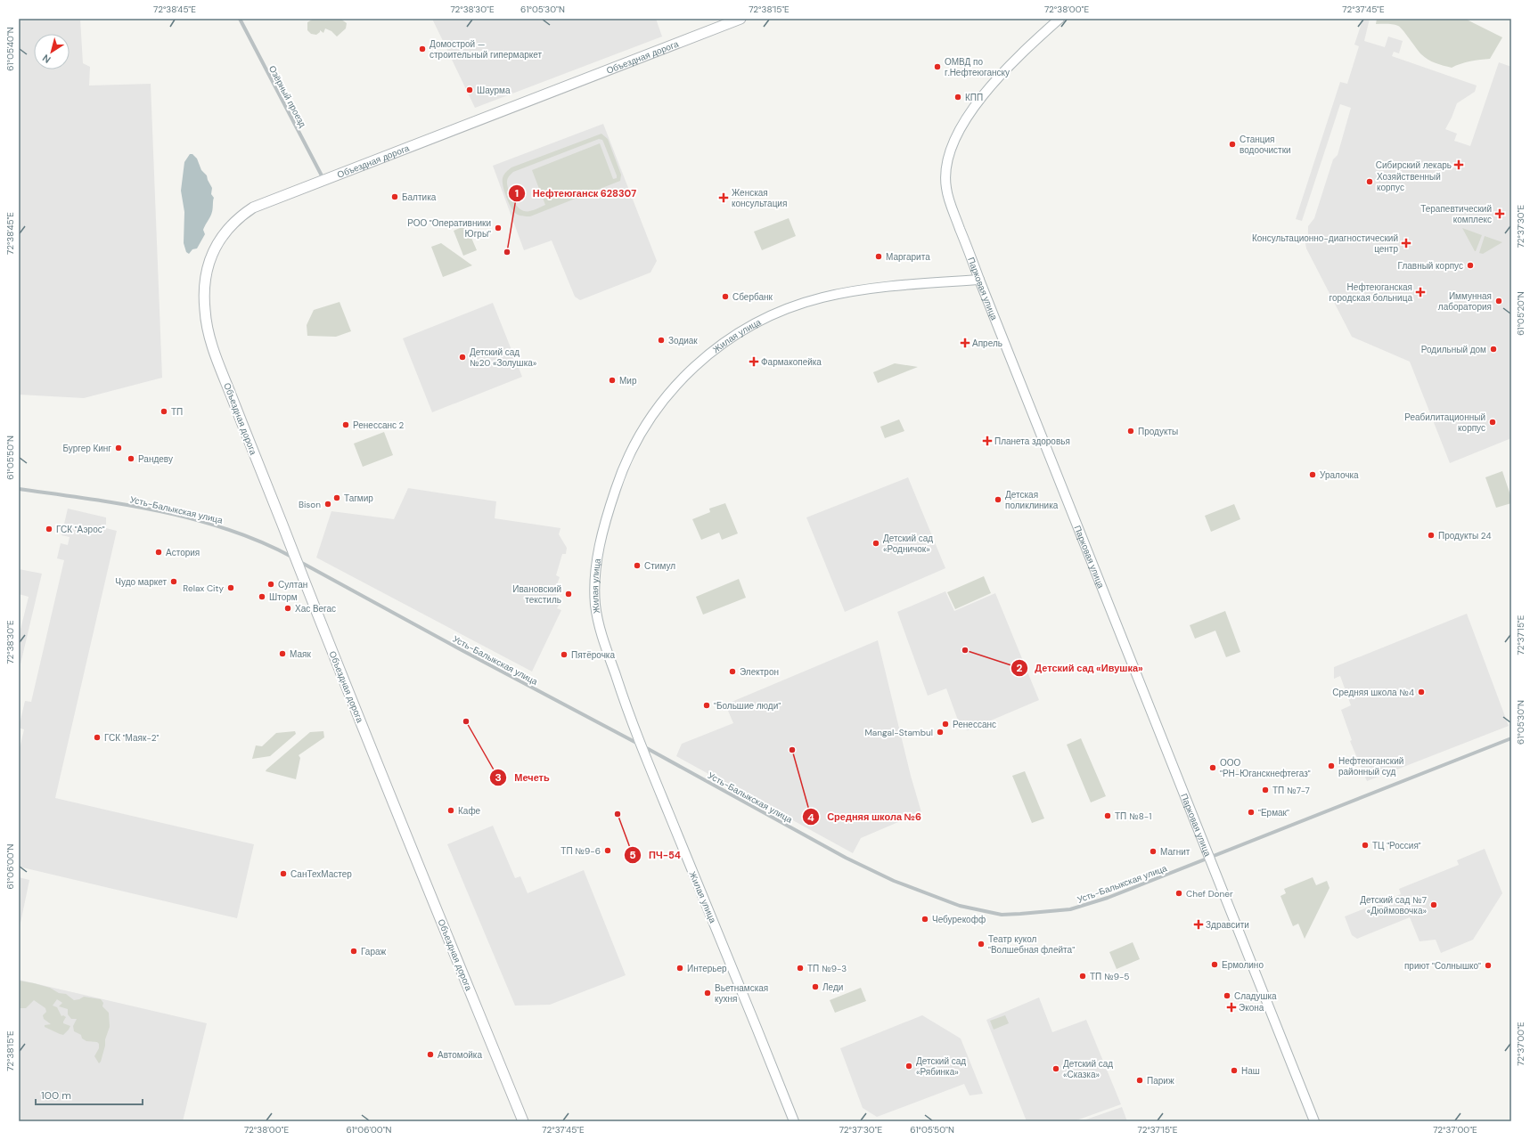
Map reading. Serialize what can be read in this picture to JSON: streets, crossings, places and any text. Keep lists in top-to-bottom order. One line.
{"streets":{"main road":["Объездная дорога","Парковая улица","Жилая улица"],"street":["Озёрный проезд","Усть-Балыкская улица"]},"crossings":[["Объездная дорога","Озёрный проезд"],["Объездная дорога","Усть-Балыкская улица"],["Парковая улица","Жилая улица"],["Парковая улица","Усть-Балыкская улица"],["Жилая улица","Усть-Балыкская улица"]],"places":{"other":["Домострой — строительный гипермаркет","ОМВД по г.Нефтеюганску","Шаурма","КПП","Станция водоочистки","Хозяйственный корпус","Балтика","РОО \"Оперативники Югры\"","Нефтеюганск 628307","Маргарита","Главный корпус","Сбербанк","Иммунная лаборатория","Зодиак","Родильный дом","Детский сад №20 «Золушка»","Мир","ТП","Реабилитационный корпус","Ренессанс 2","Продукты","Бургер Кинг","Рандеву","Уралочка","Тагмир","Детская поликлиника","Bison","ГСК \"Аэрос\"","Продукты 24","Детский сад «Родничок»","Астория","Стимул","Чудо маркет","Султан","Relax City","Ивановский текстиль","Шторм","Хас Вегас","Детский сад «Ивушка»","Маяк","Пятёрочка","Электрон","Средняя школа №4","\"Большие люди\"","Мечеть","Ренессанс","Mangal-Stambul","ГСК \"Маяк-2\"","Средняя школа №6","Нефтеюганский районный суд","ООО \"РН-Юганскнефтегаз\"","ТП №7-7","Кафе","\"Ермак\"","ПЧ-54","ТП №8-1","ТЦ \"Россия\"","ТП №9-6","Магнит","СанТехМастер","Chef Doner","Детский сад №7 «Дюймовочка»","Чебурекофф","Театр кукол \"Волшебная флейта\"","Гараж","Ермолино","приют \"Солнышко\"","Интерьер","ТП №9-3","ТП №9-5","Леди","Вьетнамская кухня","Сладушка","Автомойка","Детский сад «Рябинка»","Детский сад «Сказка»","Наш","Париж"],"health":["Сибирский лекарь","Женская консультация","Терапевтический комплекс","Консультационно-диагностический центр","Нефтеюганская городская больница","Апрель","Фармакопейка","Планета здоровья","Здравсити","Экона"]},"scale_bar":"100 m","north":"bottom left","coordinates":["72°38'45\"E","72°38'30\"E","61°05'30\"N","72°38'15\"E","72°38'00\"E","72°37'45\"E","61°05'40\"N","72°37'30\"E","61°05'20\"N","61°05'50\"N","72°37'15\"E","61°06'00\"N","72°37'00\"E"]}
